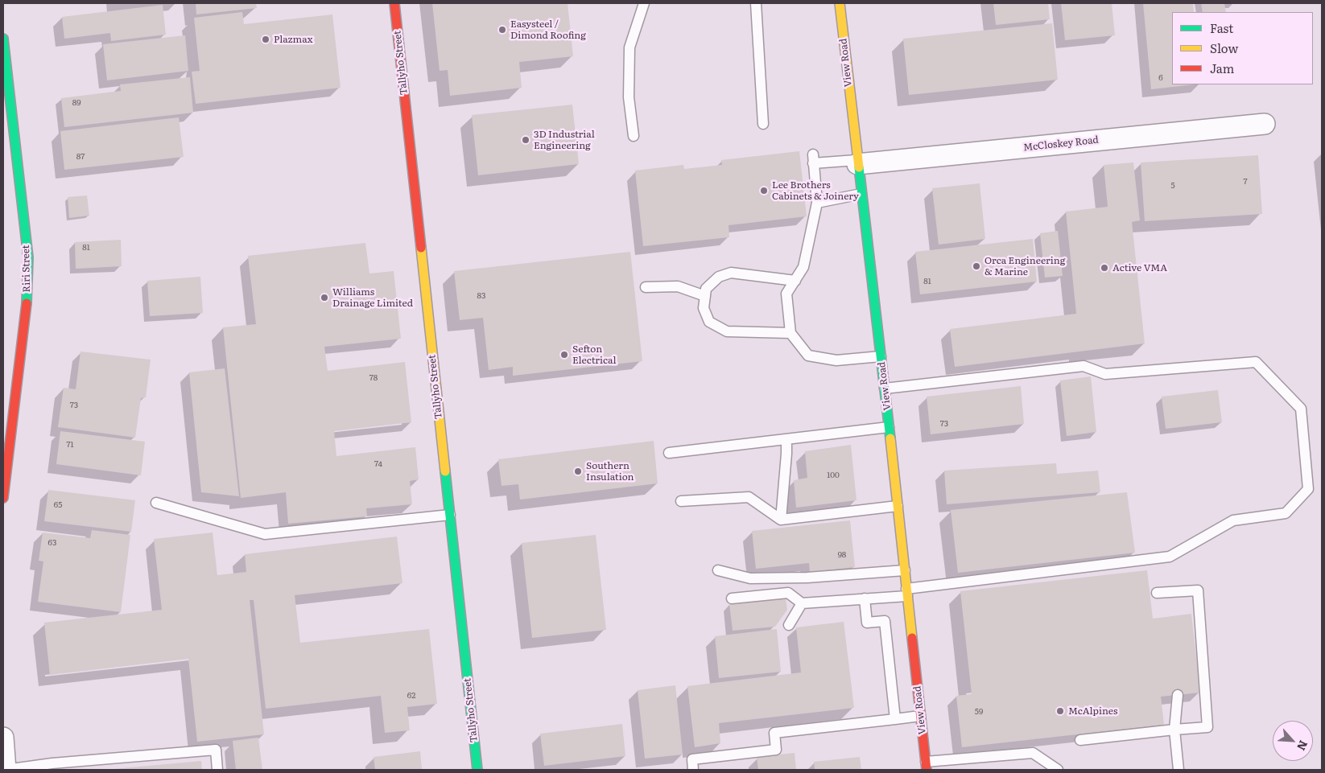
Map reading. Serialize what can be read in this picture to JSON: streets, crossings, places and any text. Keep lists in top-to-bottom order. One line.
{"streets":{"street":["Tallyho Street","View Road","McCloskey Road","Riri Street"]},"crossings":[["View Road","McCloskey Road"]],"places":["Easysteel / Dimond Roofing","Plazmax","3D Industrial Engineering","Lee Brothers Cabinets & Joinery","Orca Engineering & Marine","Active VMA","Williams Drainage Limited","Sefton Electrical","Southern Insulation","McAlpines"],"house_numbers":["6","89","87","7","5","81","81","83","78","73","73","71","74","100","65","63","98","62","59"],"legend":["Fast","Slow","Jam"],"north":"bottom right"}
